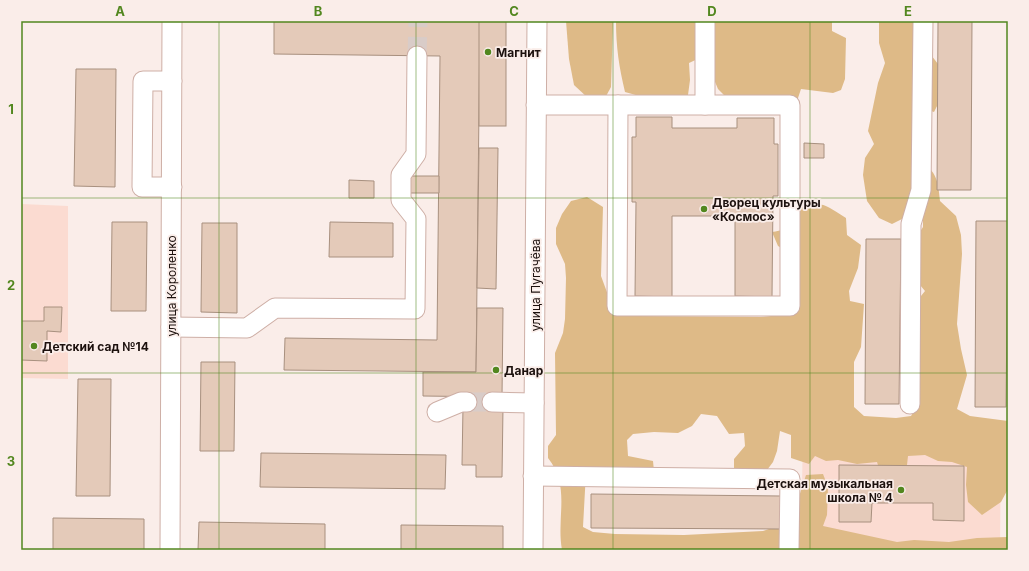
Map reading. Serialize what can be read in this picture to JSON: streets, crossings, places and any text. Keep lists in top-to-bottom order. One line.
{"streets":{"street":["улица Пугачёва","улица Короленко"]},"places":["Магнит","Дворец культуры «Космос»","Детский сад №14","Данар","Детская музыкальная школа № 4"],"grid":{"columns":["A","B","C","D","E"],"rows":["1","2","3"]}}
